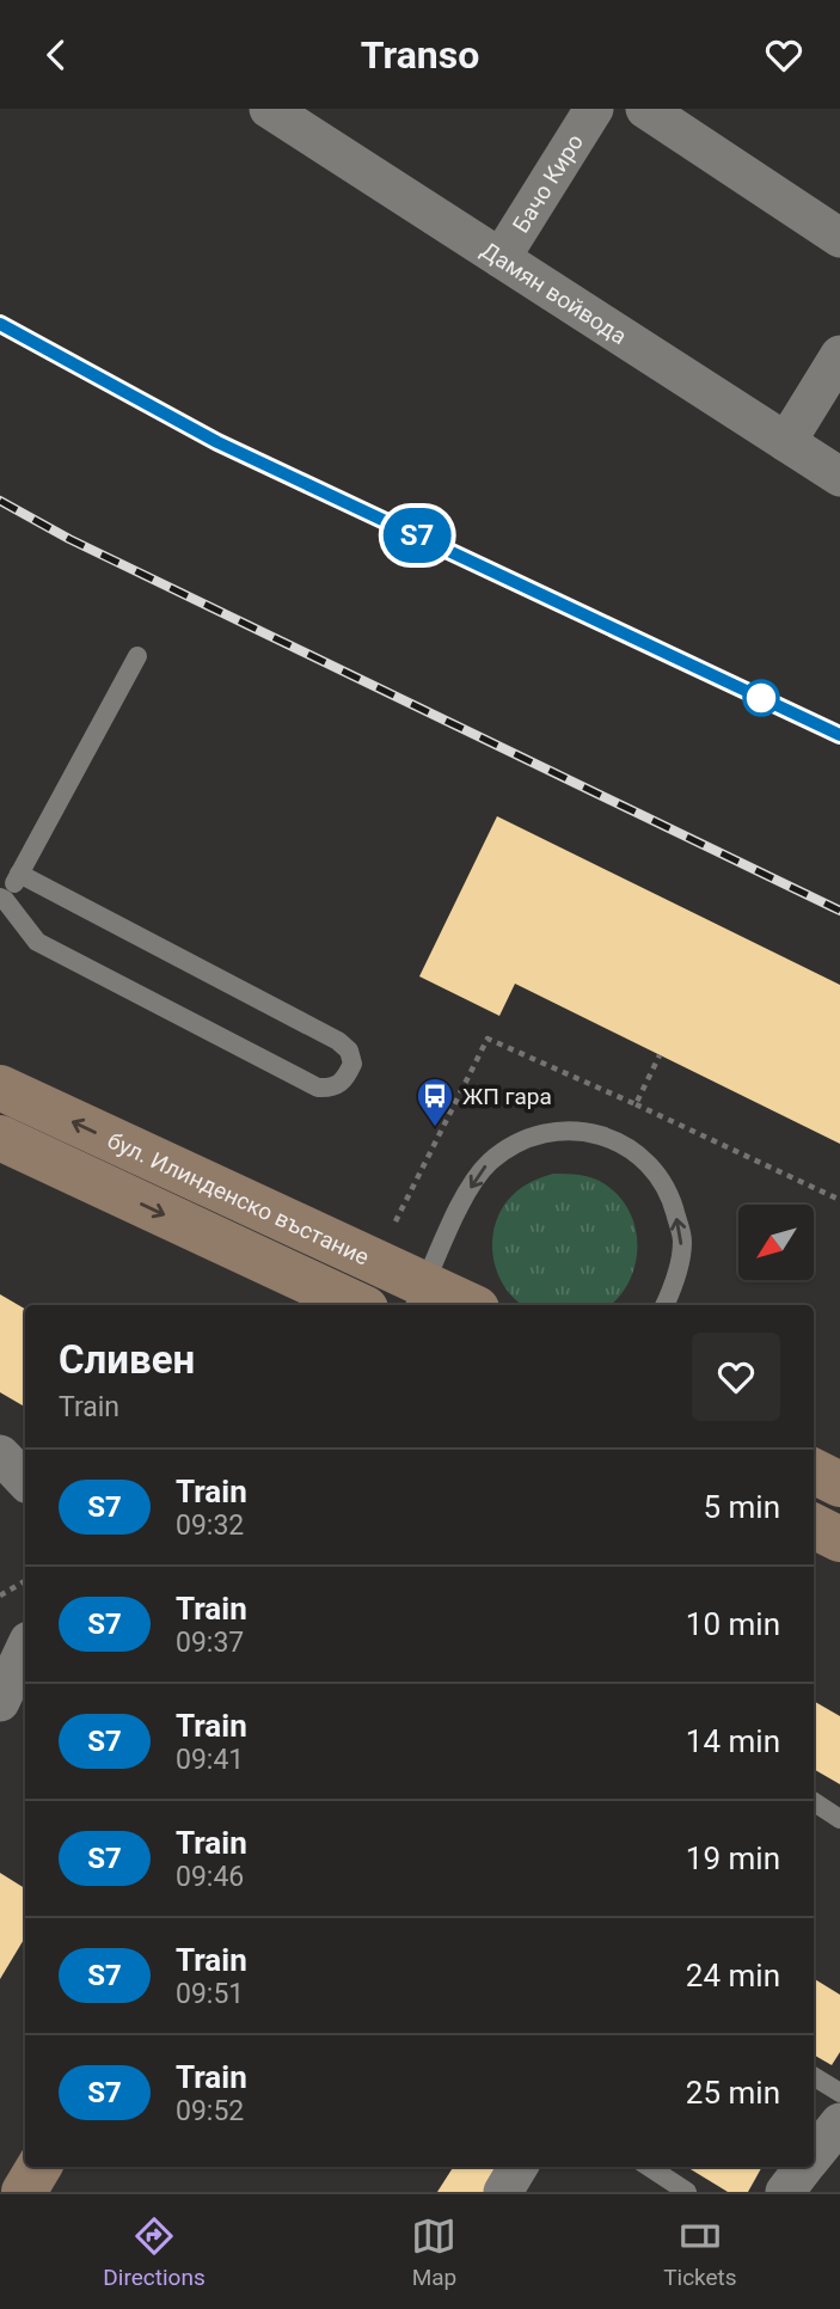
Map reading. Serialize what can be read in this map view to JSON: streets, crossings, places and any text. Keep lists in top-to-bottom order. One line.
{"streets":{"main road":["бул. Илинденско въстание"],"street":["Бачо Киро","Дамян войвода"]},"crossings":[["Бачо Киро","Дамян войвода"]],"places":{"bus stop":["ЖП гара"]},"north":"bottom left","page":{"header":"Transo","on_map":"S7","heading":["Сливен","Train"],"list":[{"mark":"S7","name":"Train","note":"09:32","value":"5 min"},{"mark":"S7","name":"Train","note":"09:37","value":"10 min"},{"mark":"S7","name":"Train","note":"09:41","value":"14 min"},{"mark":"S7","name":"Train","note":"09:46","value":"19 min"},{"mark":"S7","name":"Train","note":"09:51","value":"24 min"},{"mark":"S7","name":"Train","note":"09:52","value":"25 min"}],"tabs":["Directions","Map","Tickets"]}}
